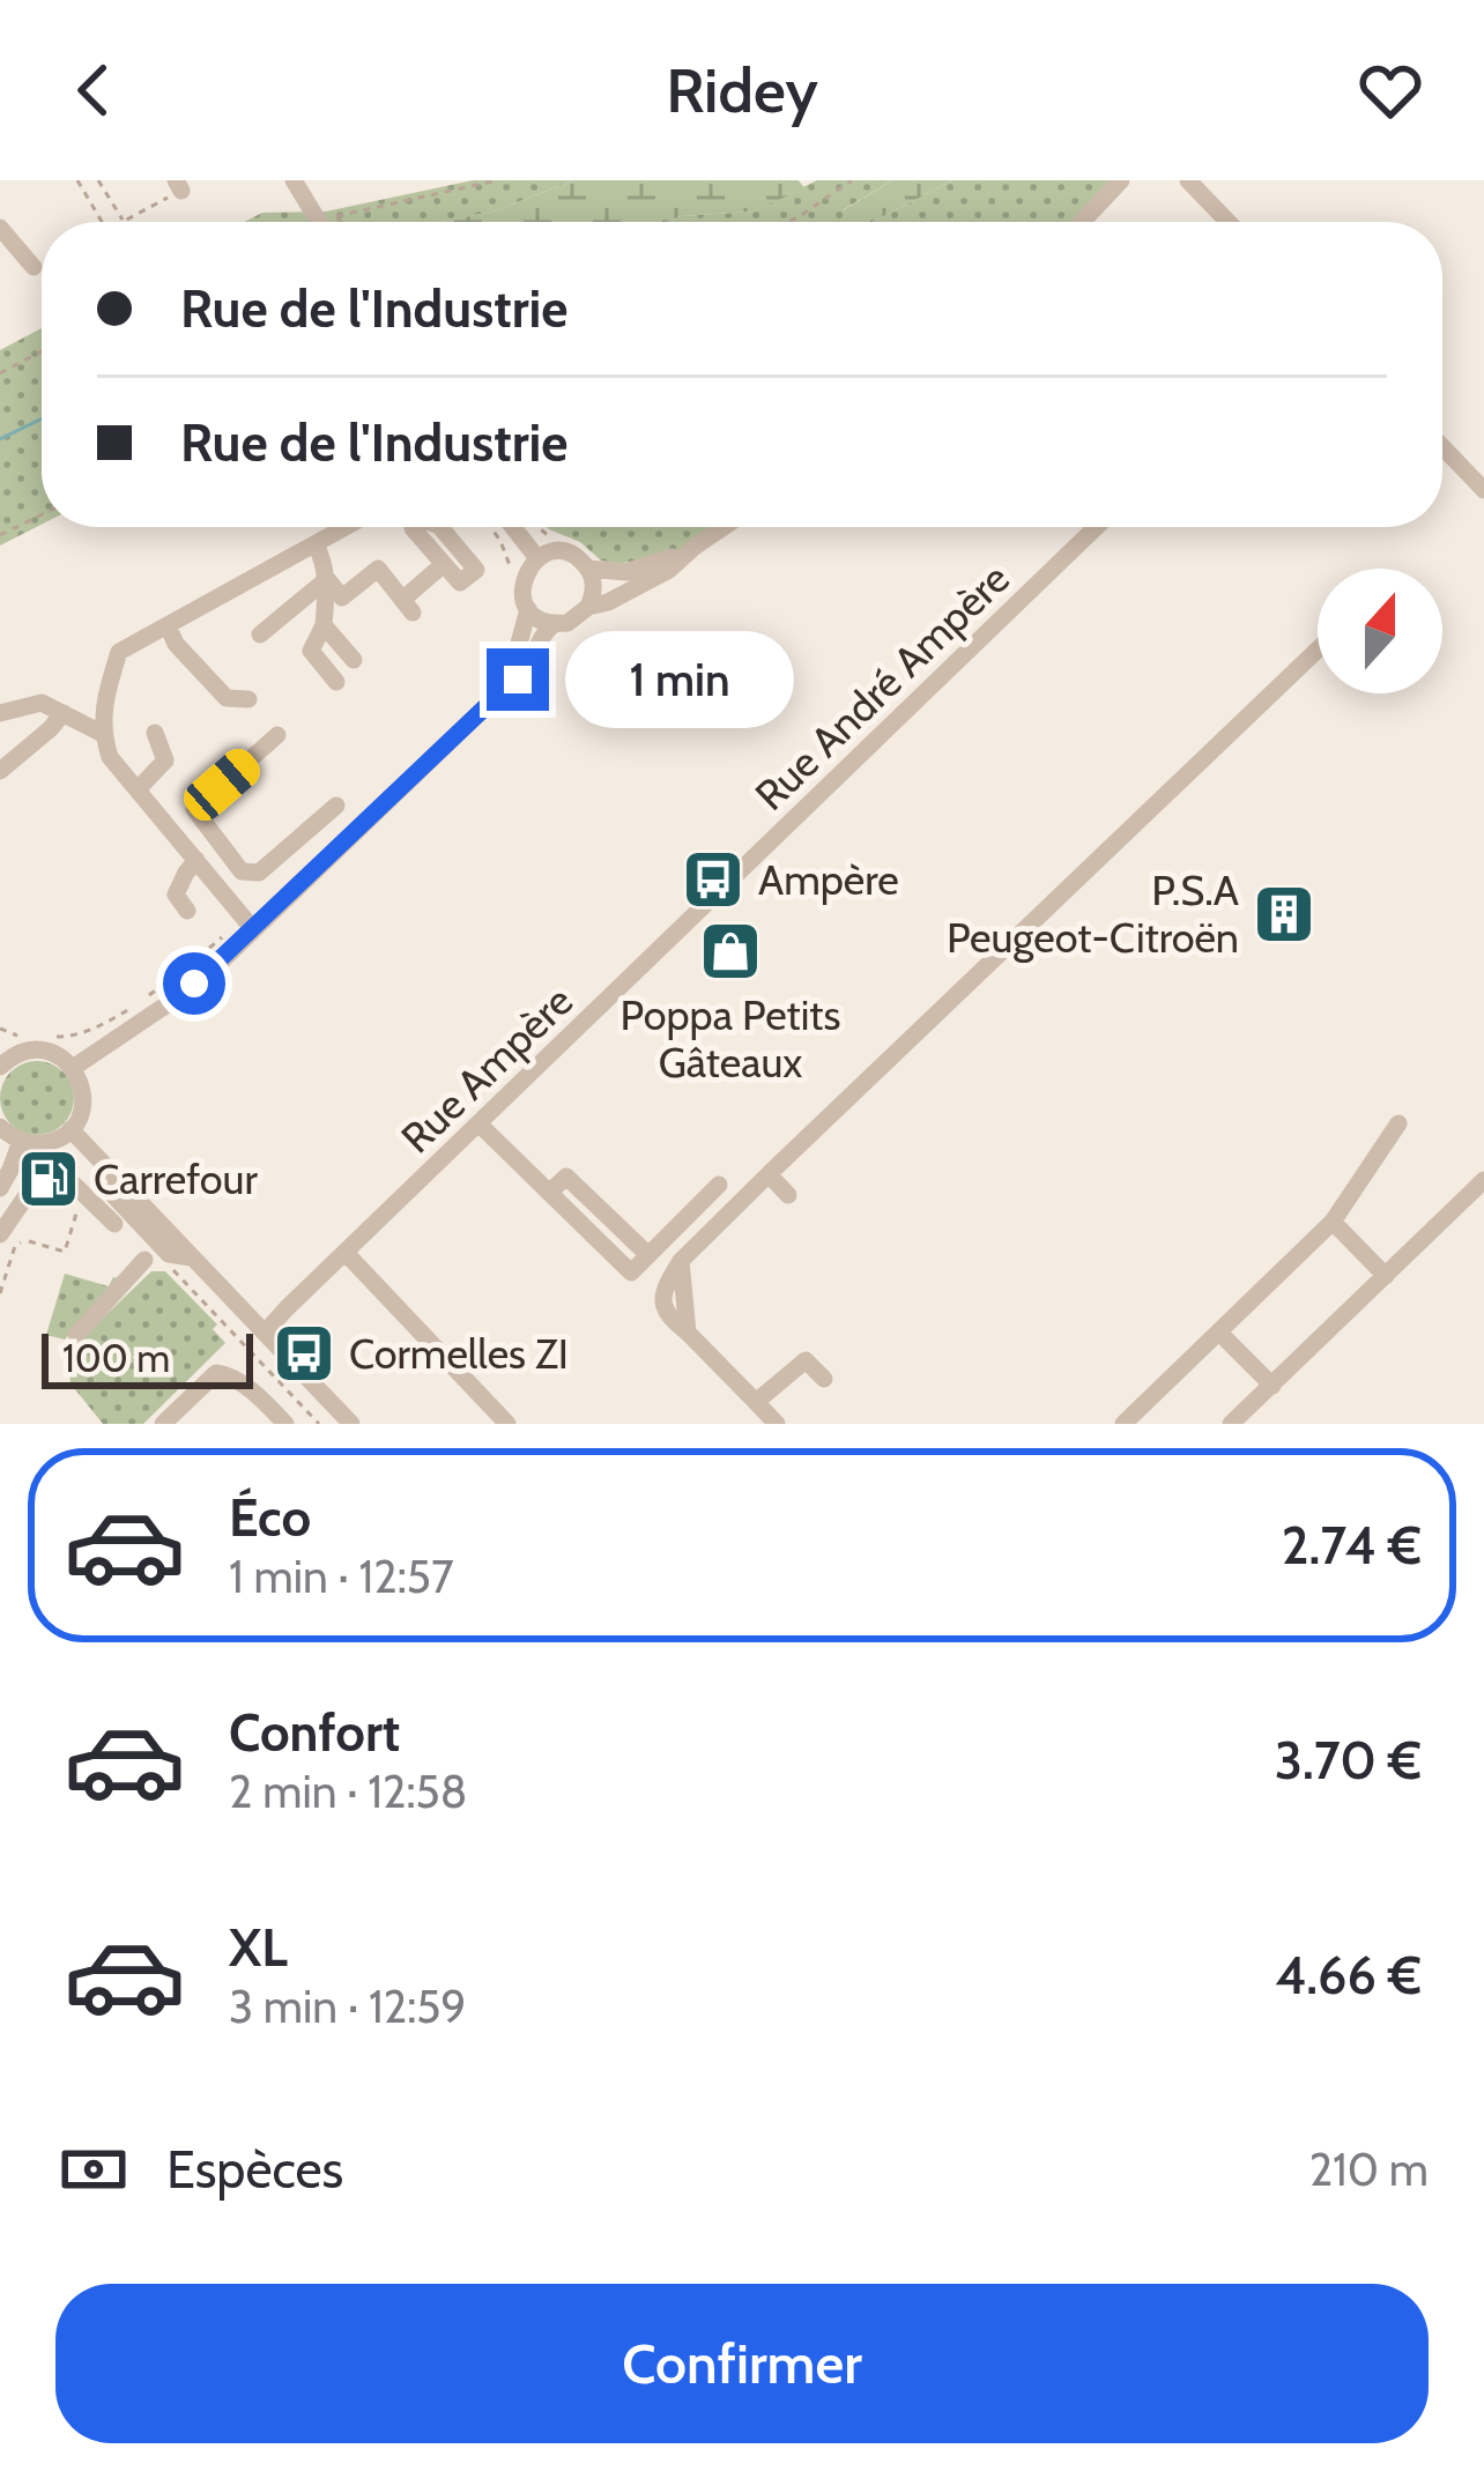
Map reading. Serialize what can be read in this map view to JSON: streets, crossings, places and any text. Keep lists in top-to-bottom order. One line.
{"streets":{"street":["Rue André Ampère","Rue Ampère"]},"crossings":[["Rue André Ampère","Rue Ampère"]],"places":{"bus stop":["Ampère","Cormelles ZI"],"building":["P.S.A Peugeot-Citroën"],"shop":["Poppa Petits Gâteaux"],"fuel station":["Carrefour"]},"scale_bar":"100 m","north":"top","page":{"header":"Ridey","banner":["Rue de l'Industrie","Rue de l'Industrie"],"bubble":"1 min","scale":"100 m","list":[{"name":"Éco","note":"1 min · 12:57","value":"2.74 €"},{"name":"Confort","note":"2 min · 12:58","value":"3.70 €"},{"name":"XL","note":"3 min · 12:59","value":"4.66 €"}],"pay":["Espèces","210 m"],"buttons":"Confirmer"}}
